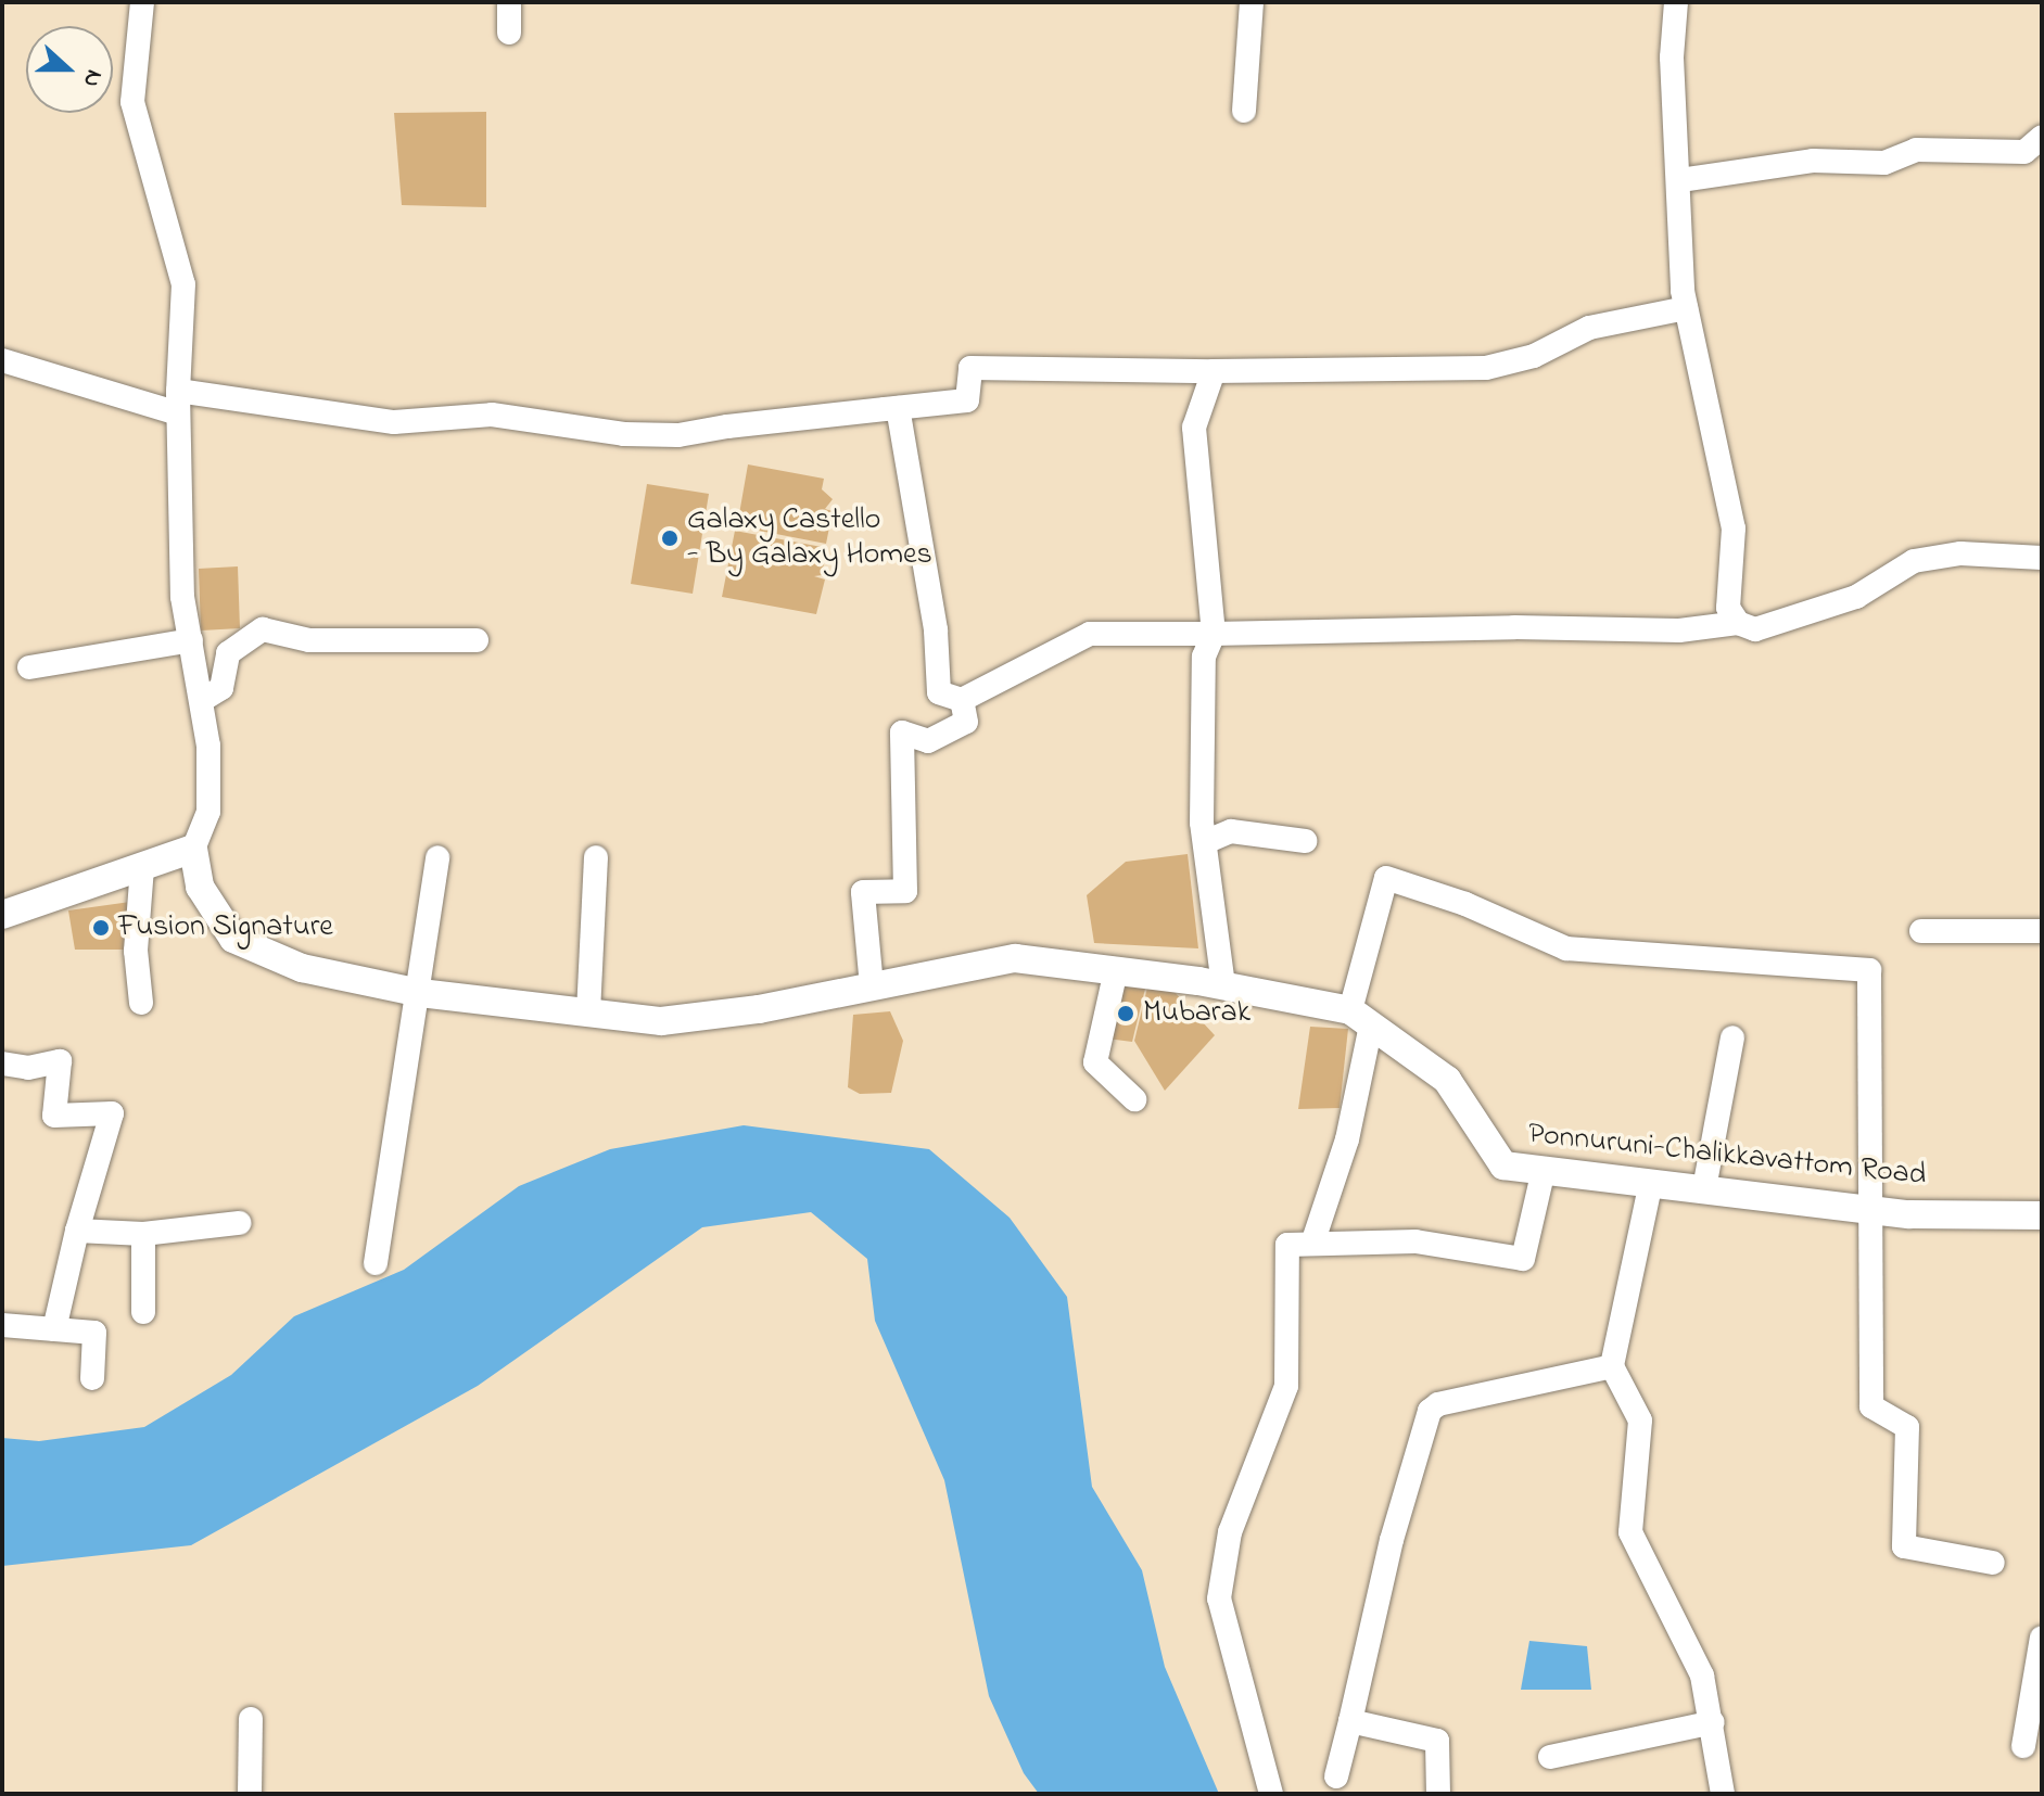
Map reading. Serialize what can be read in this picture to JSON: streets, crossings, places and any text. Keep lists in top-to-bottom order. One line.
{"streets":{"street":["Ponnuruni-Chalikkavattom Road"]},"places":["Galaxy Castello - By Galaxy Homes","Fusion Signature","Mubarak"],"north":"right"}
